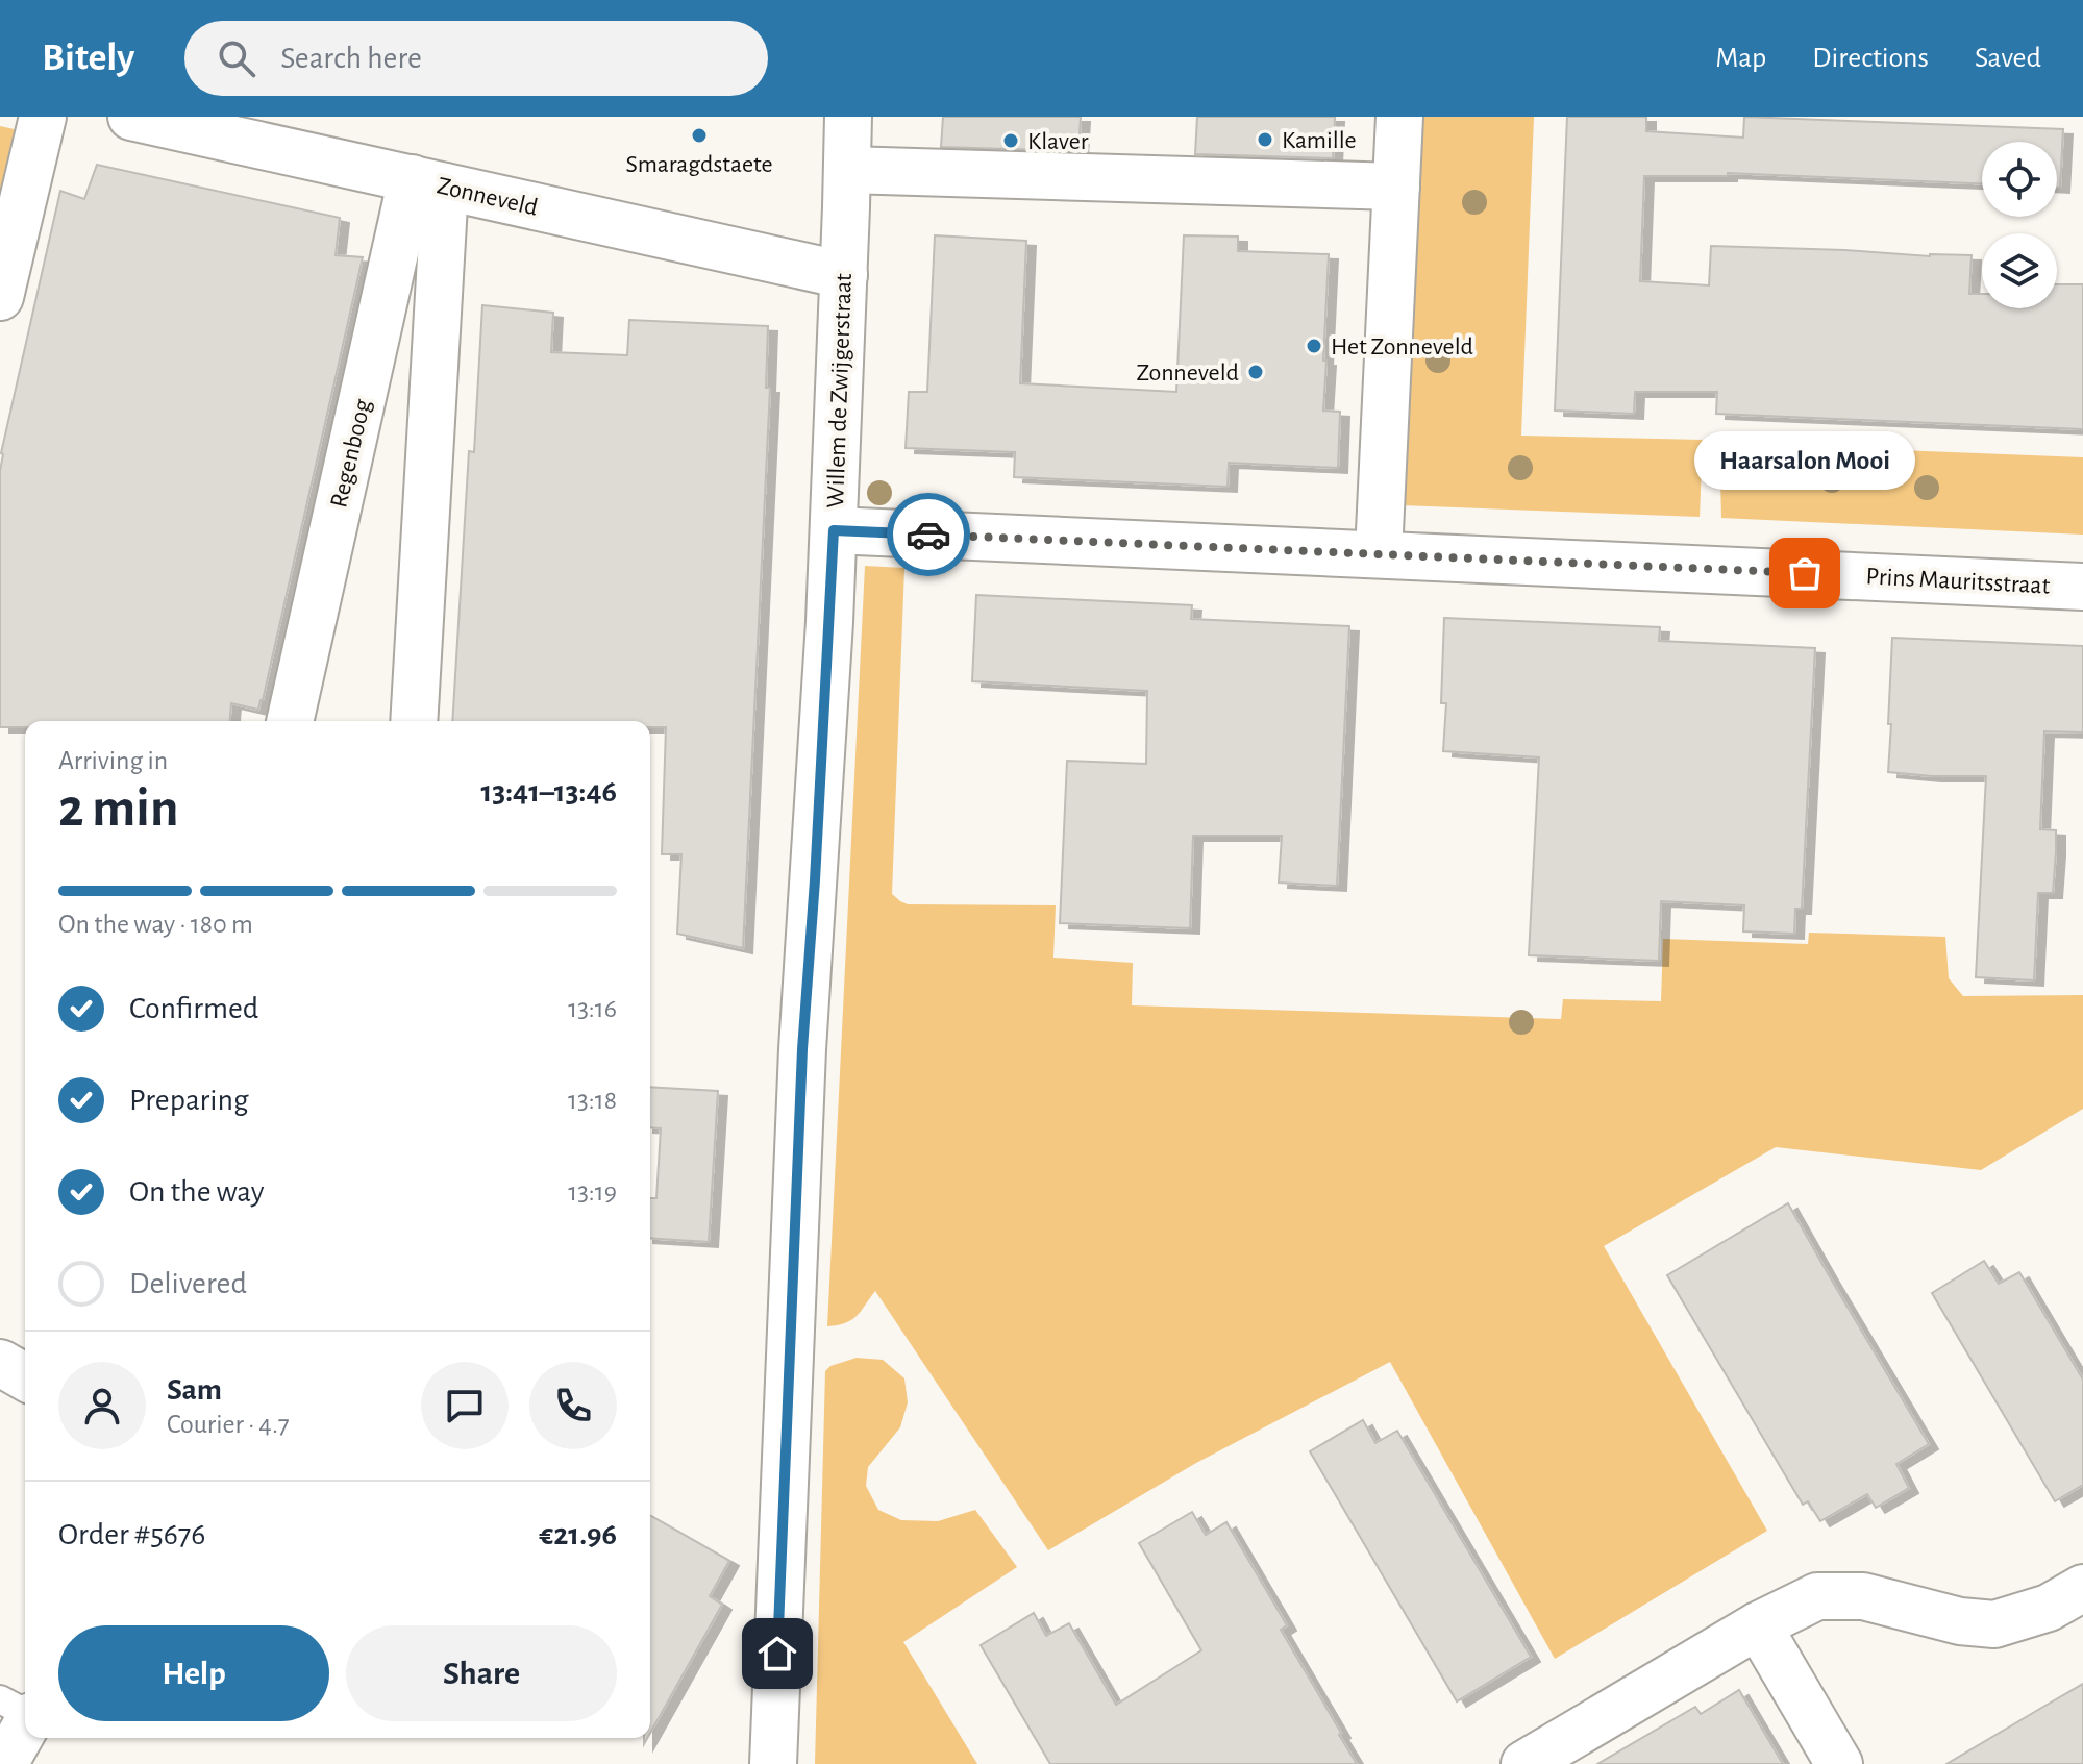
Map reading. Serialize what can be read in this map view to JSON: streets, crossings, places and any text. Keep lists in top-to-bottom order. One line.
{"streets":{"street":["Zonneveld","Willem de Zwijgerstraat","Regenboog","Prins Mauritsstraat"]},"crossings":[["Zonneveld","Willem de Zwijgerstraat"],["Zonneveld","Regenboog"],["Willem de Zwijgerstraat","Prins Mauritsstraat"]],"places":["Smaragdstaete","Kamille","Klaver","Het Zonneveld","Zonneveld","Haarsalon Mooi"],"page":{"header":"Bitely","search":"Search here","nav":["Map","Directions","Saved"],"bubble":"Haarsalon Mooi","heading":["2 min","Arriving in","13:41–13:46"],"panel":["Sam","Courier · 4.7","Order #5676","€21.96"],"bar":"On the way · 180 m","list":[["Confirmed","13:16"],["Preparing","13:18"],["On the way","13:19"],"Delivered"],"buttons":["Help","Share"]}}
